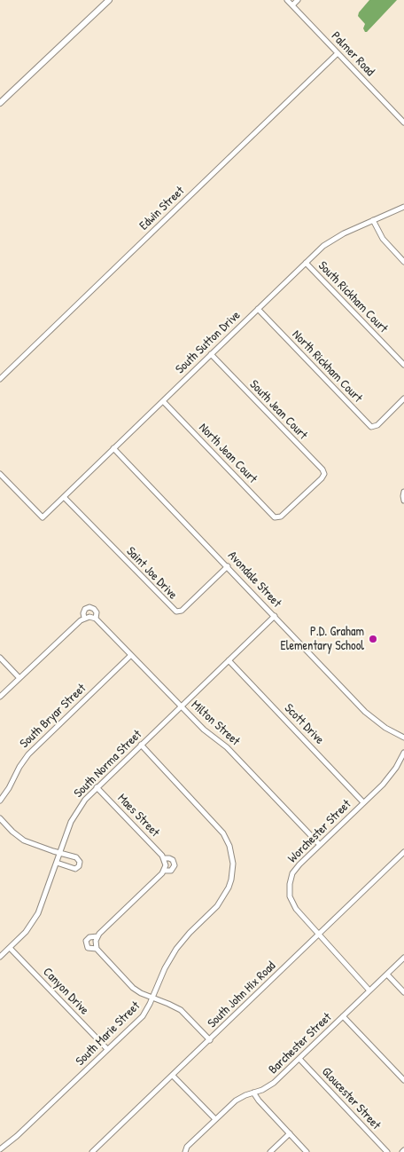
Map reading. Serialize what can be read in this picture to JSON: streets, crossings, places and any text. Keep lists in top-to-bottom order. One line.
{"streets":{"street":["Palmer Road","Edwin Street","South Rickham Court","South Sutton Drive","North Rickham Court","South Jean Court","North Jean Court","Saint Joe Drive","Avondale Street","South Bryar Street","Milton Street","Scott Drive","South Norma Street","Maes Street","Worchester Street","Canyon Drive","South John Hix Road","South Marie Street","Barchester Street","Gloucester Street"]},"crossings":[["Palmer Road","Edwin Street"],["South Rickham Court","South Sutton Drive"],["South Sutton Drive","North Rickham Court"],["South Sutton Drive","South Jean Court"],["South Sutton Drive","North Jean Court"],["South Sutton Drive","Saint Joe Drive"],["South Sutton Drive","Avondale Street"],["South Jean Court","North Jean Court"],["Saint Joe Drive","Avondale Street"],["Avondale Street","South Norma Street"],["South Bryar Street","Milton Street"],["Milton Street","South Norma Street"],["Milton Street","Worchester Street"],["Scott Drive","South Norma Street"],["Scott Drive","Worchester Street"],["South Norma Street","Maes Street"],["South Norma Street","Canyon Drive"],["South Norma Street","South Marie Street"],["Maes Street","South John Hix Road"],["Maes Street","South Marie Street"],["Worchester Street","South John Hix Road"],["Worchester Street","Barchester Street"],["Canyon Drive","South Marie Street"],["Barchester Street","Gloucester Street"]],"places":["P.D. Graham Elementary School"]}
